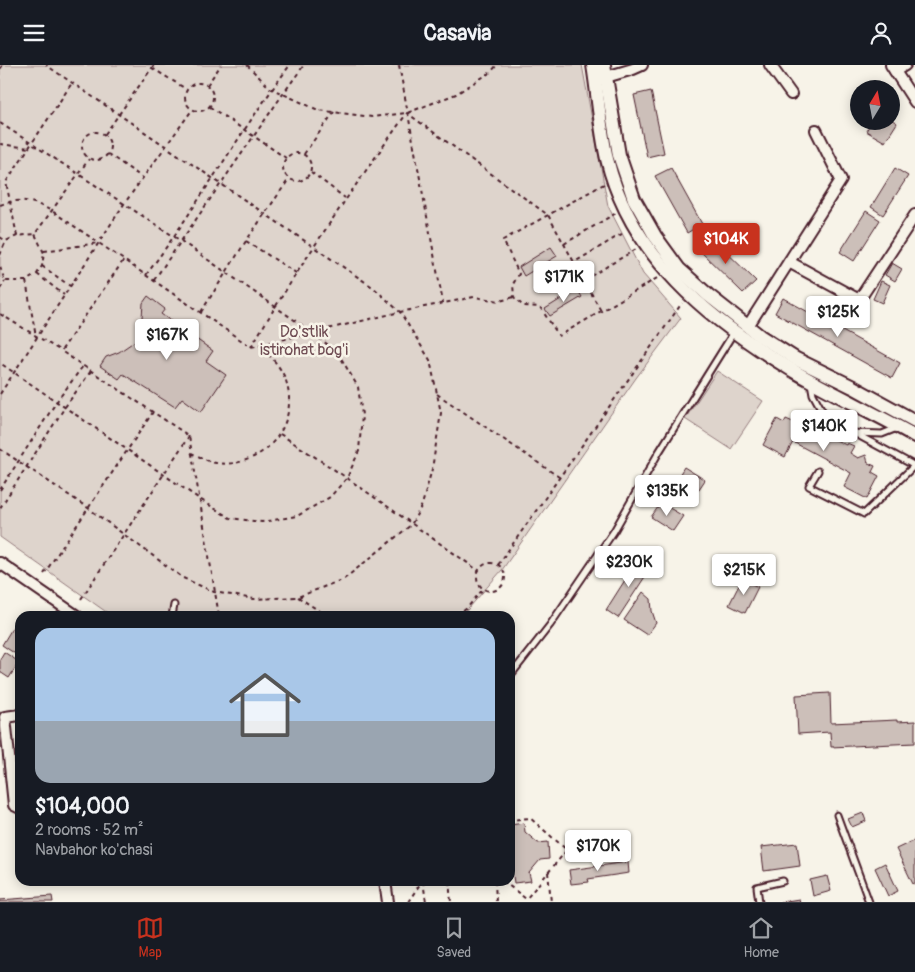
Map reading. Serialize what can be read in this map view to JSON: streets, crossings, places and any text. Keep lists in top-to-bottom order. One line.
{"parks":["Do'stlik istirohat bog'i"],"north":"top","page":{"header":"Casavia","price":["$104K","$171K","$125K","$167K","$140K","$135K","$230K","$215K","$170K"],"list":[{"name":"$104,000","note":"2 rooms · 52 m² · Navbahor ko'chasi"}],"tabs":["Map","Saved","Home"]}}
